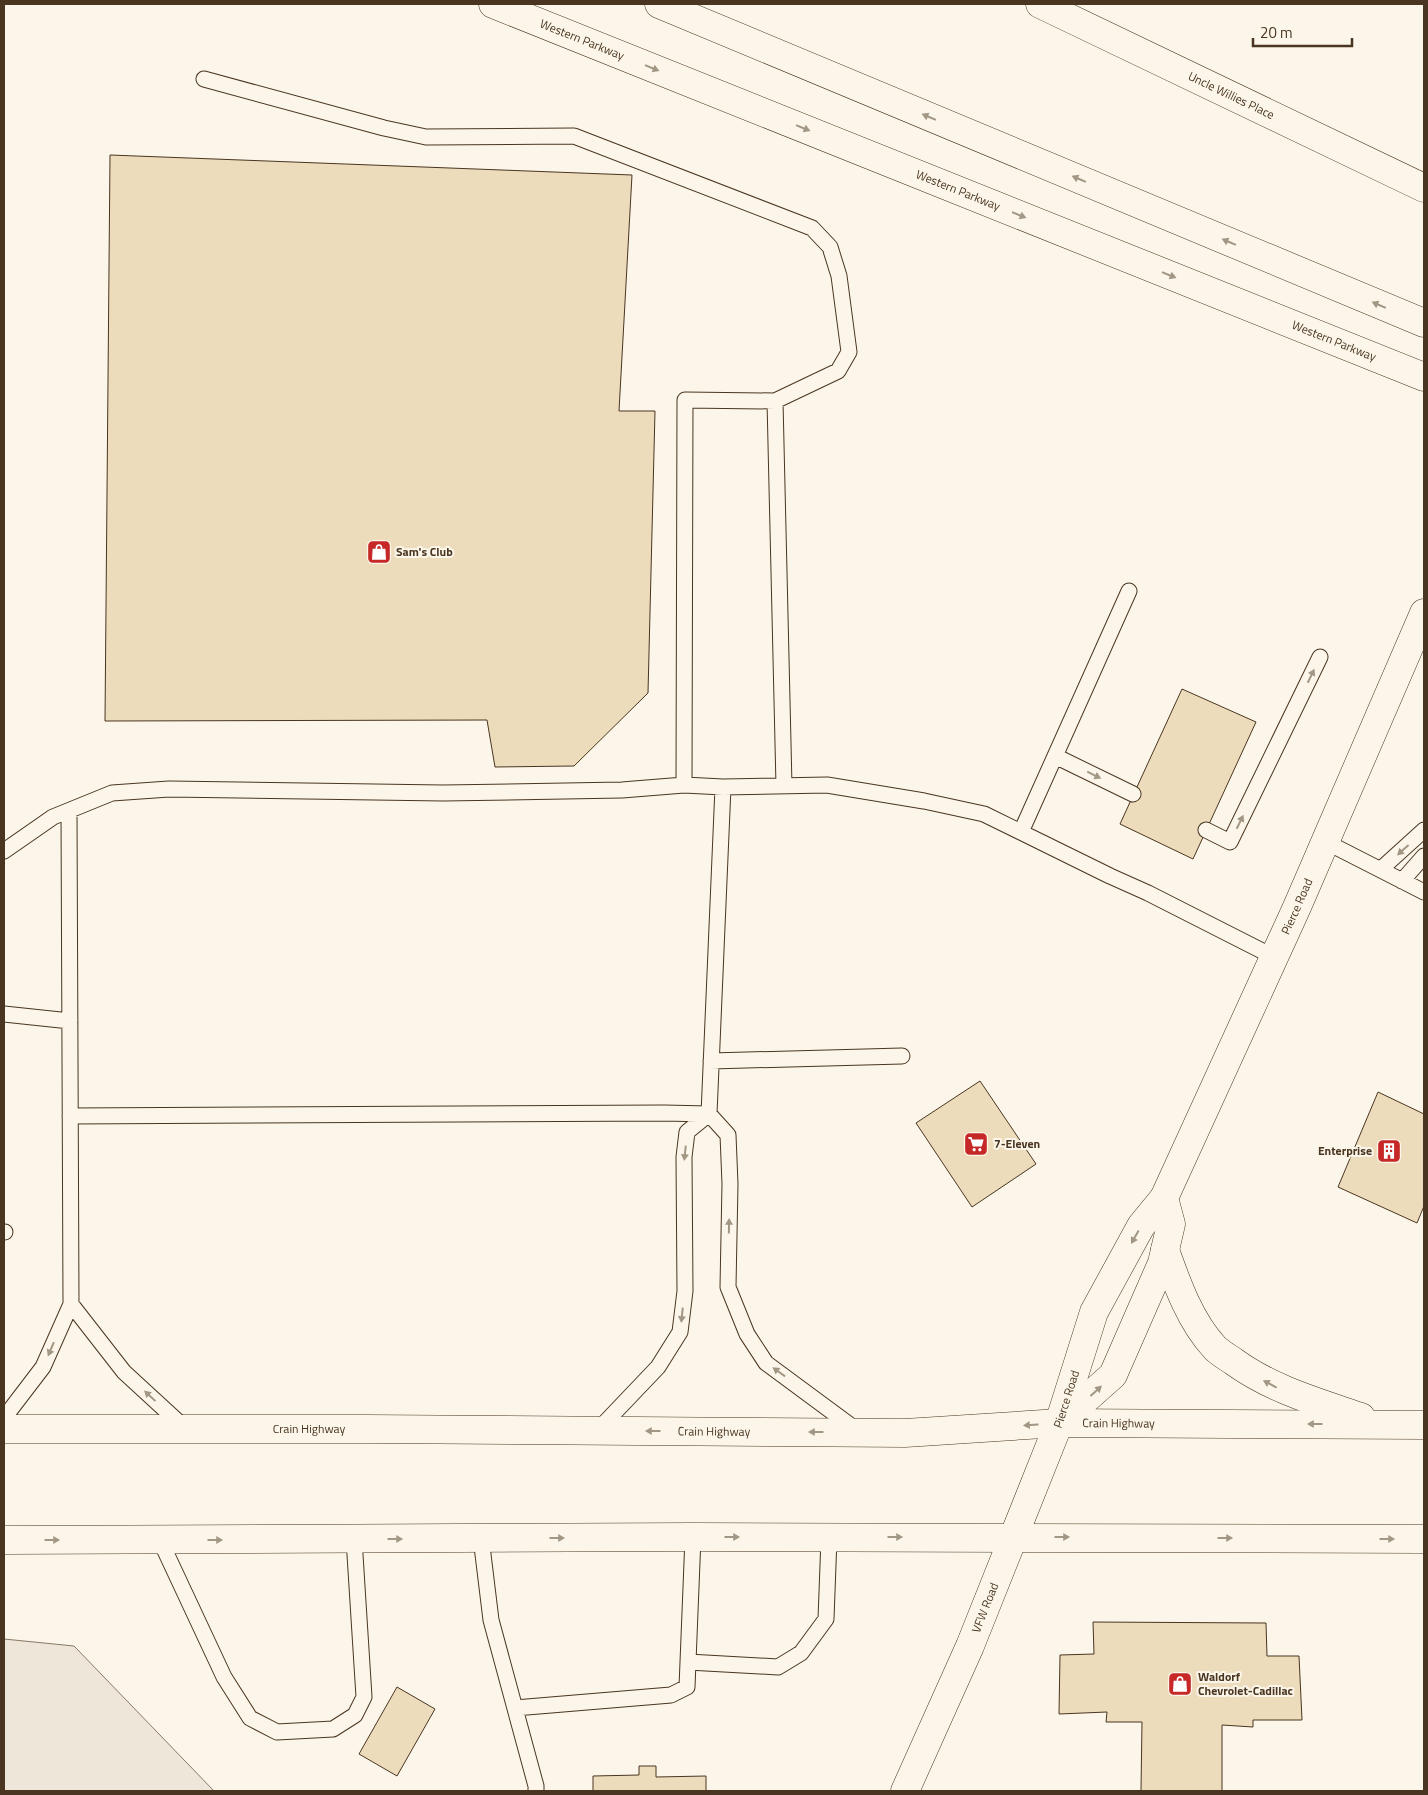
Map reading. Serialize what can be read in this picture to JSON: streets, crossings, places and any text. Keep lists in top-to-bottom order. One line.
{"streets":{"main road":["Western Parkway","Uncle Willies Place","Pierce Road","Crain Highway","VFW Road"]},"crossings":[["Pierce Road","Crain Highway"],["Pierce Road","VFW Road"],["Crain Highway","VFW Road"]],"places":{"shop":["Sam's Club","Waldorf Chevrolet-Cadillac"],"supermarket":["7-Eleven"],"building":["Enterprise"]},"scale_bar":"20 m"}
